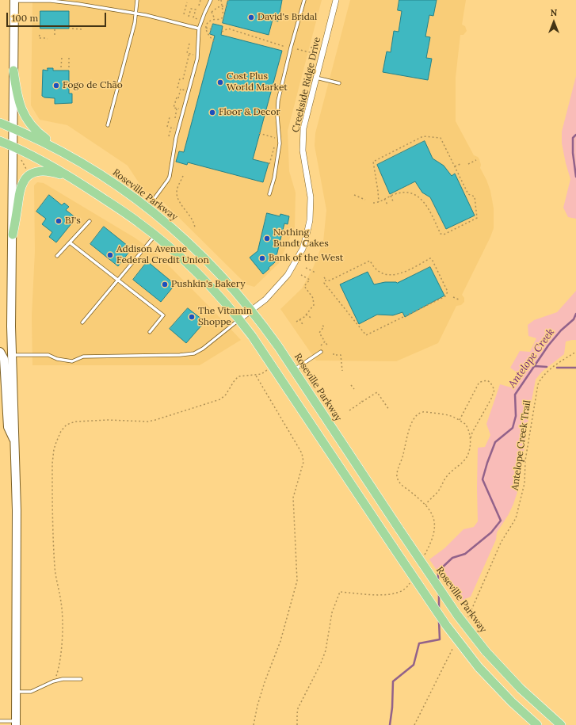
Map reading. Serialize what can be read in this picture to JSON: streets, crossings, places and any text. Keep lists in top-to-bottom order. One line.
{"streets":{"main road":["Roseville Parkway"],"street":["Creekside Ridge Drive"],"path":["Antelope Creek Trail"]},"crossings":[["Creekside Ridge Drive","Roseville Parkway"]],"water":["Antelope Creek"],"places":["David's Bridal","Cost Plus World Market","Fogo de Chão","Floor & Decor","BJ's","Nothing Bundt Cakes","Addison Avenue Federal Credit Union","Bank of the West","Pushkin's Bakery","The Vitamin Shoppe"],"scale_bar":"100 m","north":"top"}
